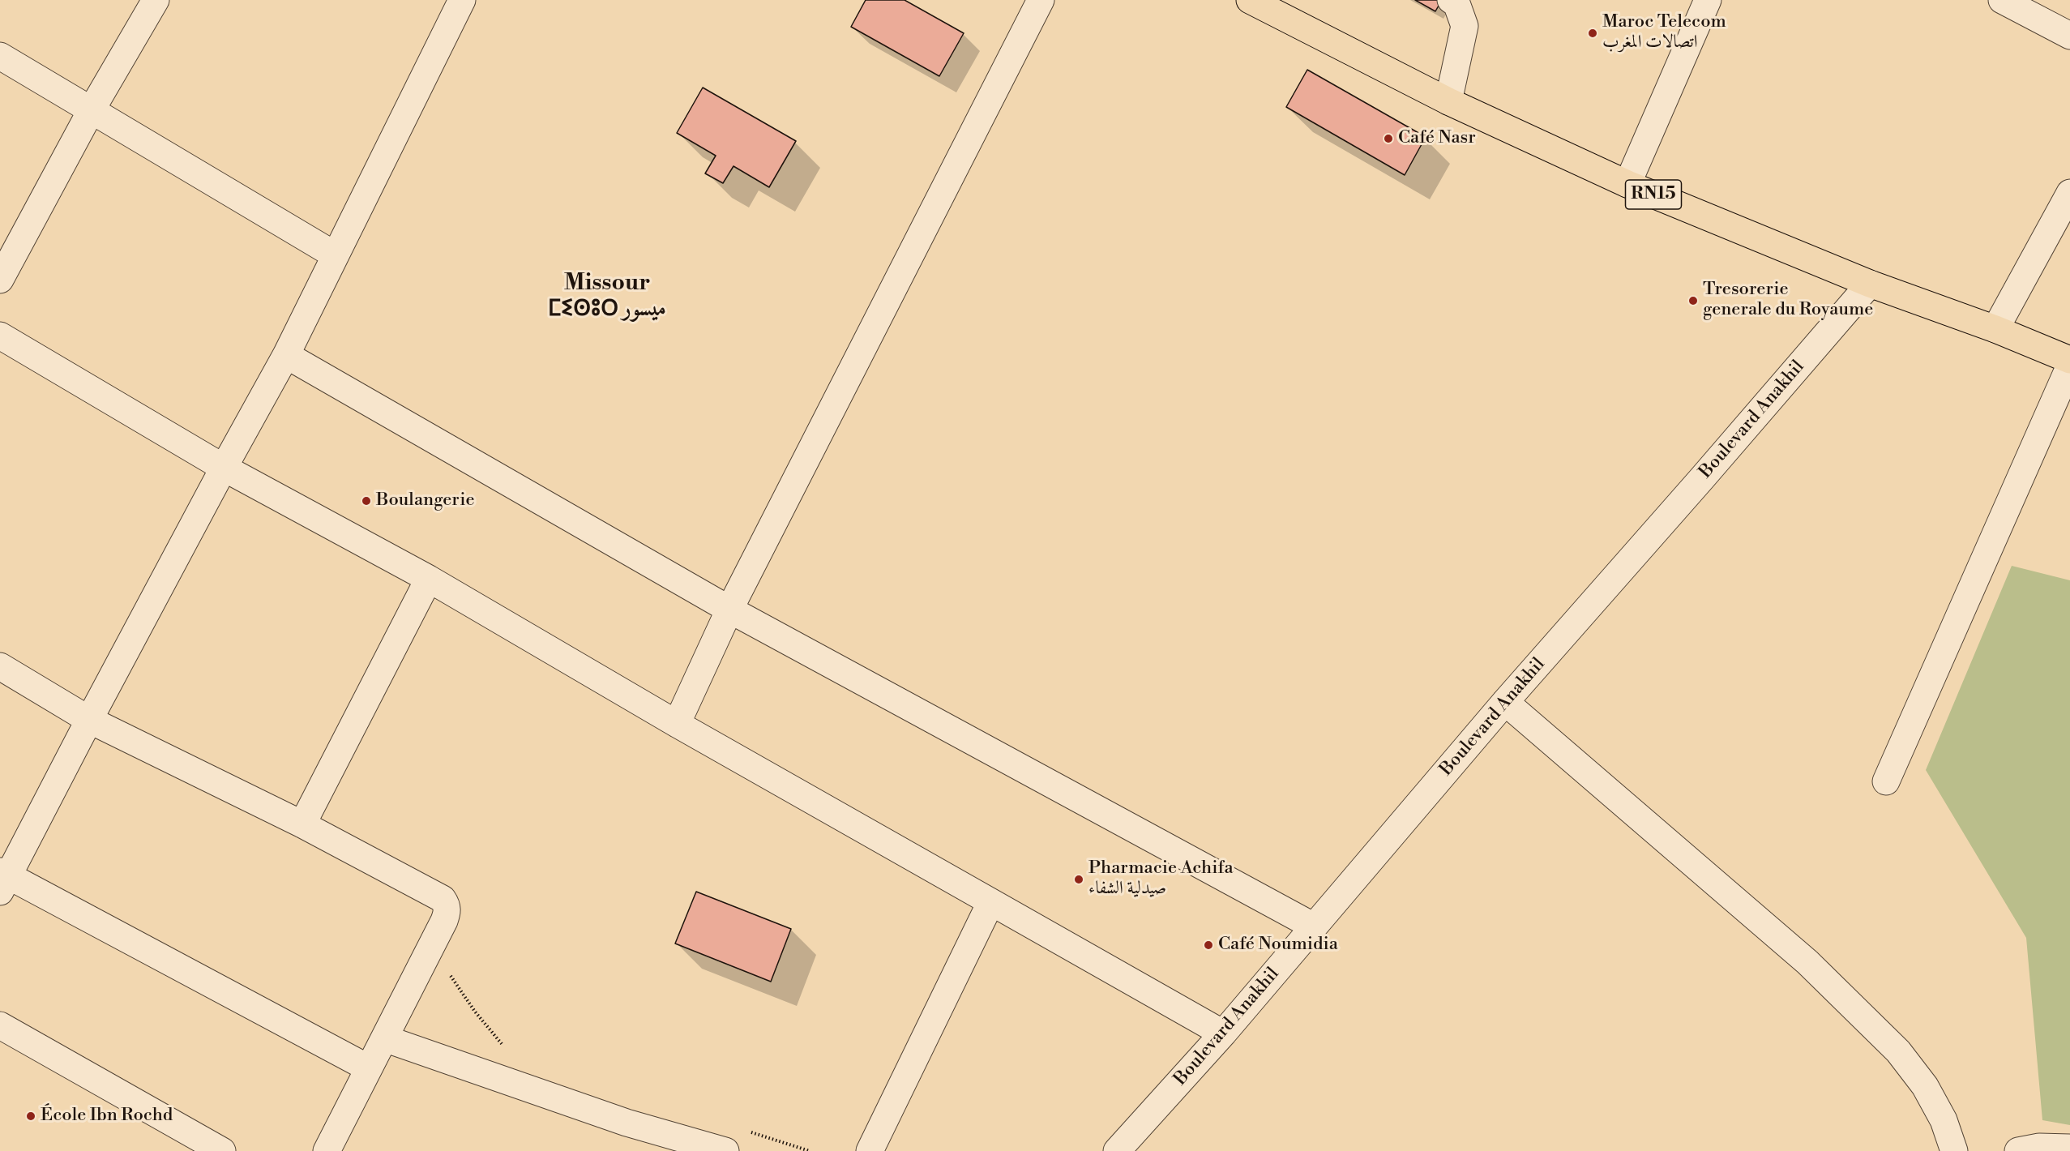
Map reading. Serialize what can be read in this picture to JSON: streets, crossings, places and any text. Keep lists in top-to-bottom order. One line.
{"streets":{"main road":["RN15"],"street":["Boulevard Anakhil"]},"crossings":[["RN15","Boulevard Anakhil"]],"districts":["Missour ⵎⵉⵙⵓⵔ ميسور"],"places":["Maroc Telecom اتصالات المغرب","Café Nasr","Tresorerie generale du Royaume","Boulangerie","Pharmacie Achifa صيدلية الشفاء","Café Noumidia","École Ibn Rochd"]}
